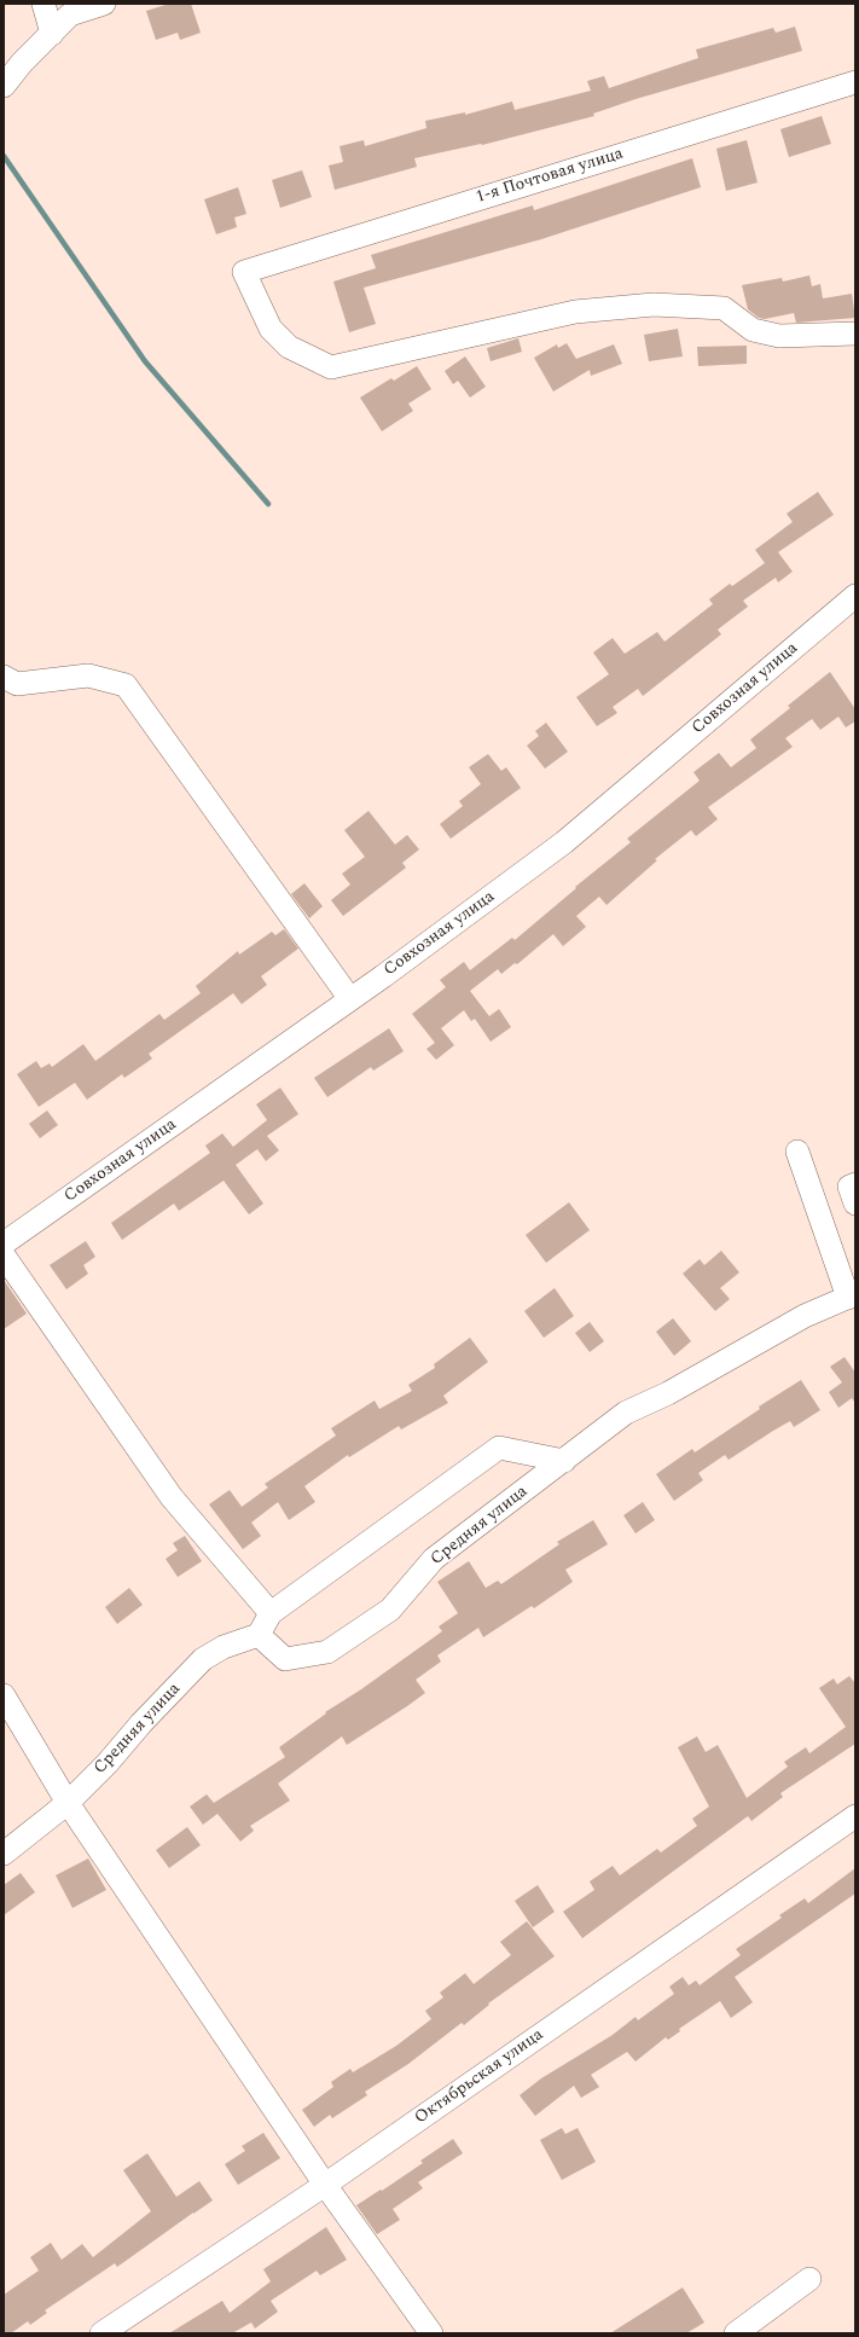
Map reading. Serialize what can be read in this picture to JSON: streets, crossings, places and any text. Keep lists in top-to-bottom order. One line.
{"streets":{"street":["1-я Почтовая улица","Совхозная улица","Средняя улица","Октябрьская улица"]}}
